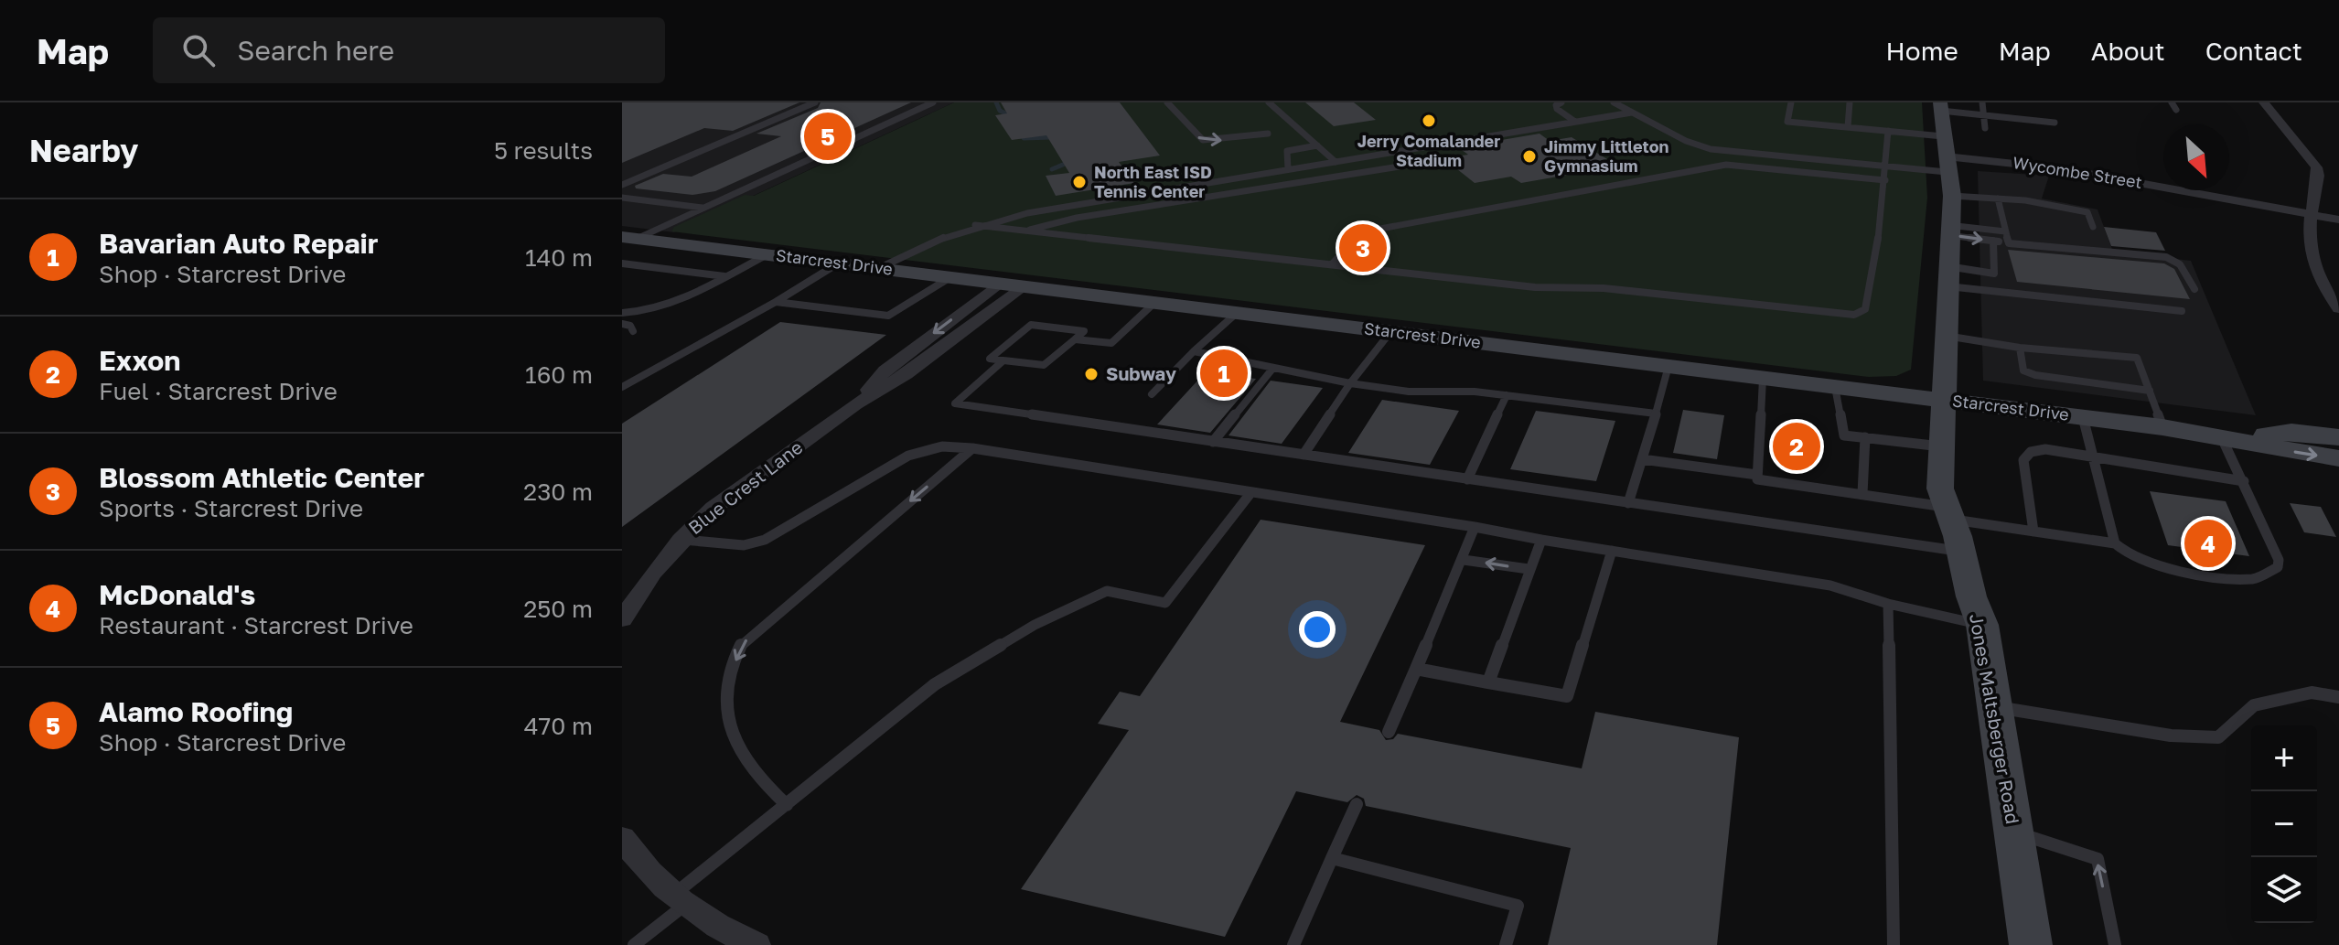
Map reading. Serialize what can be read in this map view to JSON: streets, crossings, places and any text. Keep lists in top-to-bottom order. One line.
{"streets":{"main road":["Starcrest Drive","Jones Maltsberger Road"],"street":["Wycombe Street","Blue Crest Lane"]},"crossings":[["Wycombe Street","Jones Maltsberger Road"],["Starcrest Drive","Blue Crest Lane"],["Starcrest Drive","Jones Maltsberger Road"]],"places":["Jerry Comalander Stadium","Jimmy Littleton Gymnasium","North East ISD Tennis Center","Subway"],"north":"bottom right","page":{"header":"Map","search":"Search here","nav":["Home","Map","About","Contact"],"heading":["Nearby","5 results"],"pins":["5","3","1","2","4"],"list":[{"mark":"1","name":"Bavarian Auto Repair","note":"Shop · Starcrest Drive","value":"140 m"},{"mark":"2","name":"Exxon","note":"Fuel · Starcrest Drive","value":"160 m"},{"mark":"3","name":"Blossom Athletic Center","note":"Sports · Starcrest Drive","value":"230 m"},{"mark":"4","name":"McDonald's","note":"Restaurant · Starcrest Drive","value":"250 m"},{"mark":"5","name":"Alamo Roofing","note":"Shop · Starcrest Drive","value":"470 m"}],"map_buttons":["+","−"]}}
